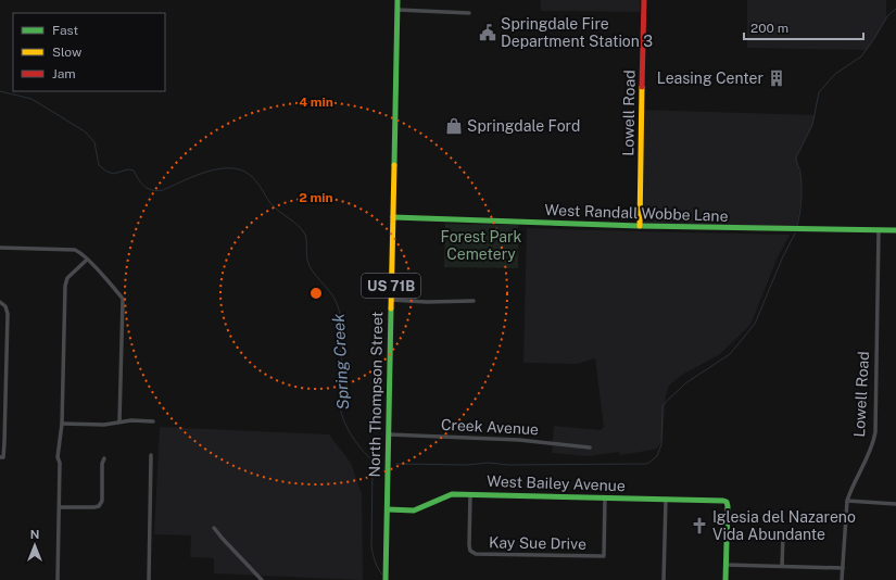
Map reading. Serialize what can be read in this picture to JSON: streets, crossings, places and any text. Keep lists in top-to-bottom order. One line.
{"streets":{"street":["Lowell Road","West Randall Wobbe Lane","US 71B","North Thompson Street","Creek Avenue","West Bailey Avenue","Kay Sue Drive"]},"crossings":[["Lowell Road","West Randall Wobbe Lane"],["West Randall Wobbe Lane","North Thompson Street"],["North Thompson Street","Creek Avenue"],["North Thompson Street","West Bailey Avenue"],["West Bailey Avenue","Kay Sue Drive"]],"water":["Spring Creek"],"parks":["Forest Park Cemetery"],"places":{"public building":["Springdale Fire Department Station 3"],"building":["Leasing Center"],"shop":["Springdale Ford"],"church":["Iglesia del Nazareno Vida Abundante"]},"legend":["Fast","Slow","Jam"],"scale_bar":"200 m","north":"top","rings":["4 min","2 min"]}
